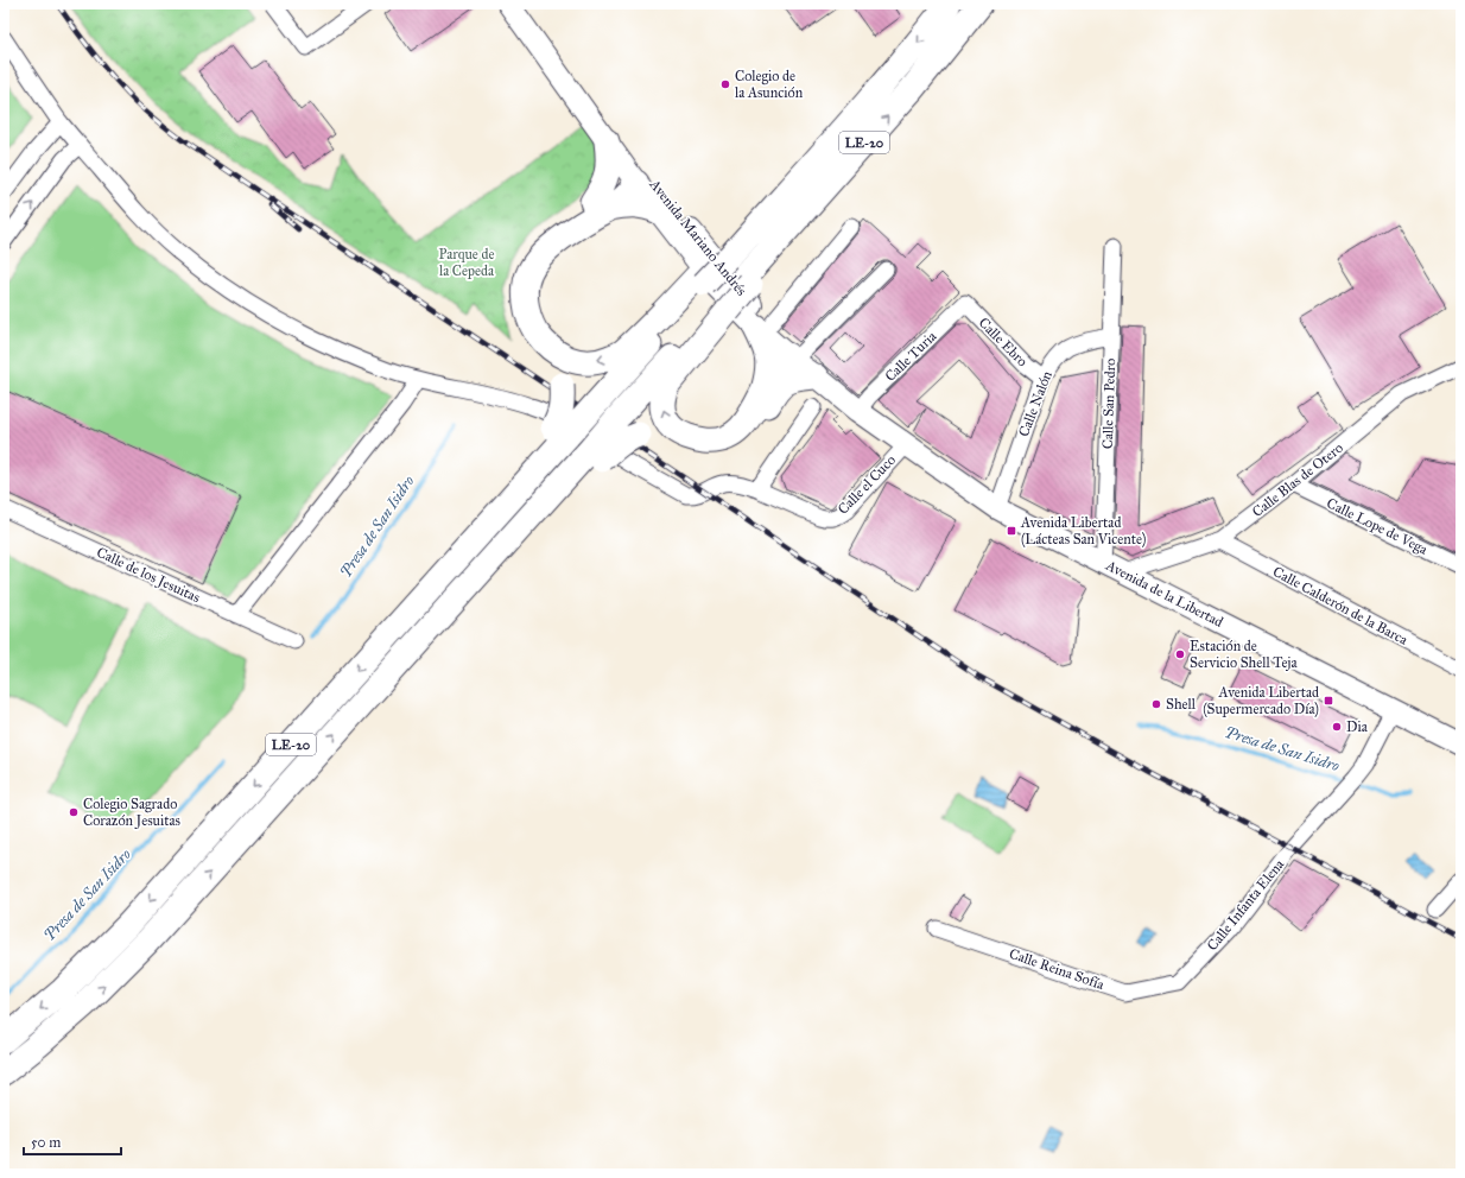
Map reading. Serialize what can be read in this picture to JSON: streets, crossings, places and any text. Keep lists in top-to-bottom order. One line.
{"streets":{"highway":["LE-20"],"main road":["Avenida Mariano Andrés","Avenida de la Libertad"],"street":["Calle Ebro","Calle Turia","Calle Nalón","Calle San Pedro","Calle Blas de Otero","Calle el Cuco","Calle Lope de Vega","Calle de los Jesuitas","Calle Calderón de la Barca","Calle Infanta Elena","Calle Reina Sofía"]},"crossings":[["LE-20","Avenida Mariano Andrés"],["Avenida Mariano Andrés","Avenida de la Libertad"],["Calle Ebro","Calle Turia"],["Calle Ebro","Calle Nalón"],["Calle Turia","Avenida de la Libertad"],["Calle Nalón","Calle San Pedro"],["Calle Nalón","Avenida de la Libertad"],["Calle San Pedro","Avenida de la Libertad"],["Calle Blas de Otero","Calle Lope de Vega"],["Calle Blas de Otero","Avenida de la Libertad"],["Calle Blas de Otero","Calle Calderón de la Barca"],["Calle el Cuco","Avenida de la Libertad"],["Avenida de la Libertad","Calle Infanta Elena"],["Calle Infanta Elena","Calle Reina Sofía"]],"water":["Presa de San Isidro"],"parks":["Parque de la Cepeda"],"places":{"other":["Colegio de la Asunción","Estación de Servicio Shell Teja","Shell","Dia","Colegio Sagrado Corazón Jesuitas"],"transit":["Avenida Libertad (Lácteas San Vicente)","Avenida Libertad (Supermercado Día)"]},"scale_bar":"50 m"}
